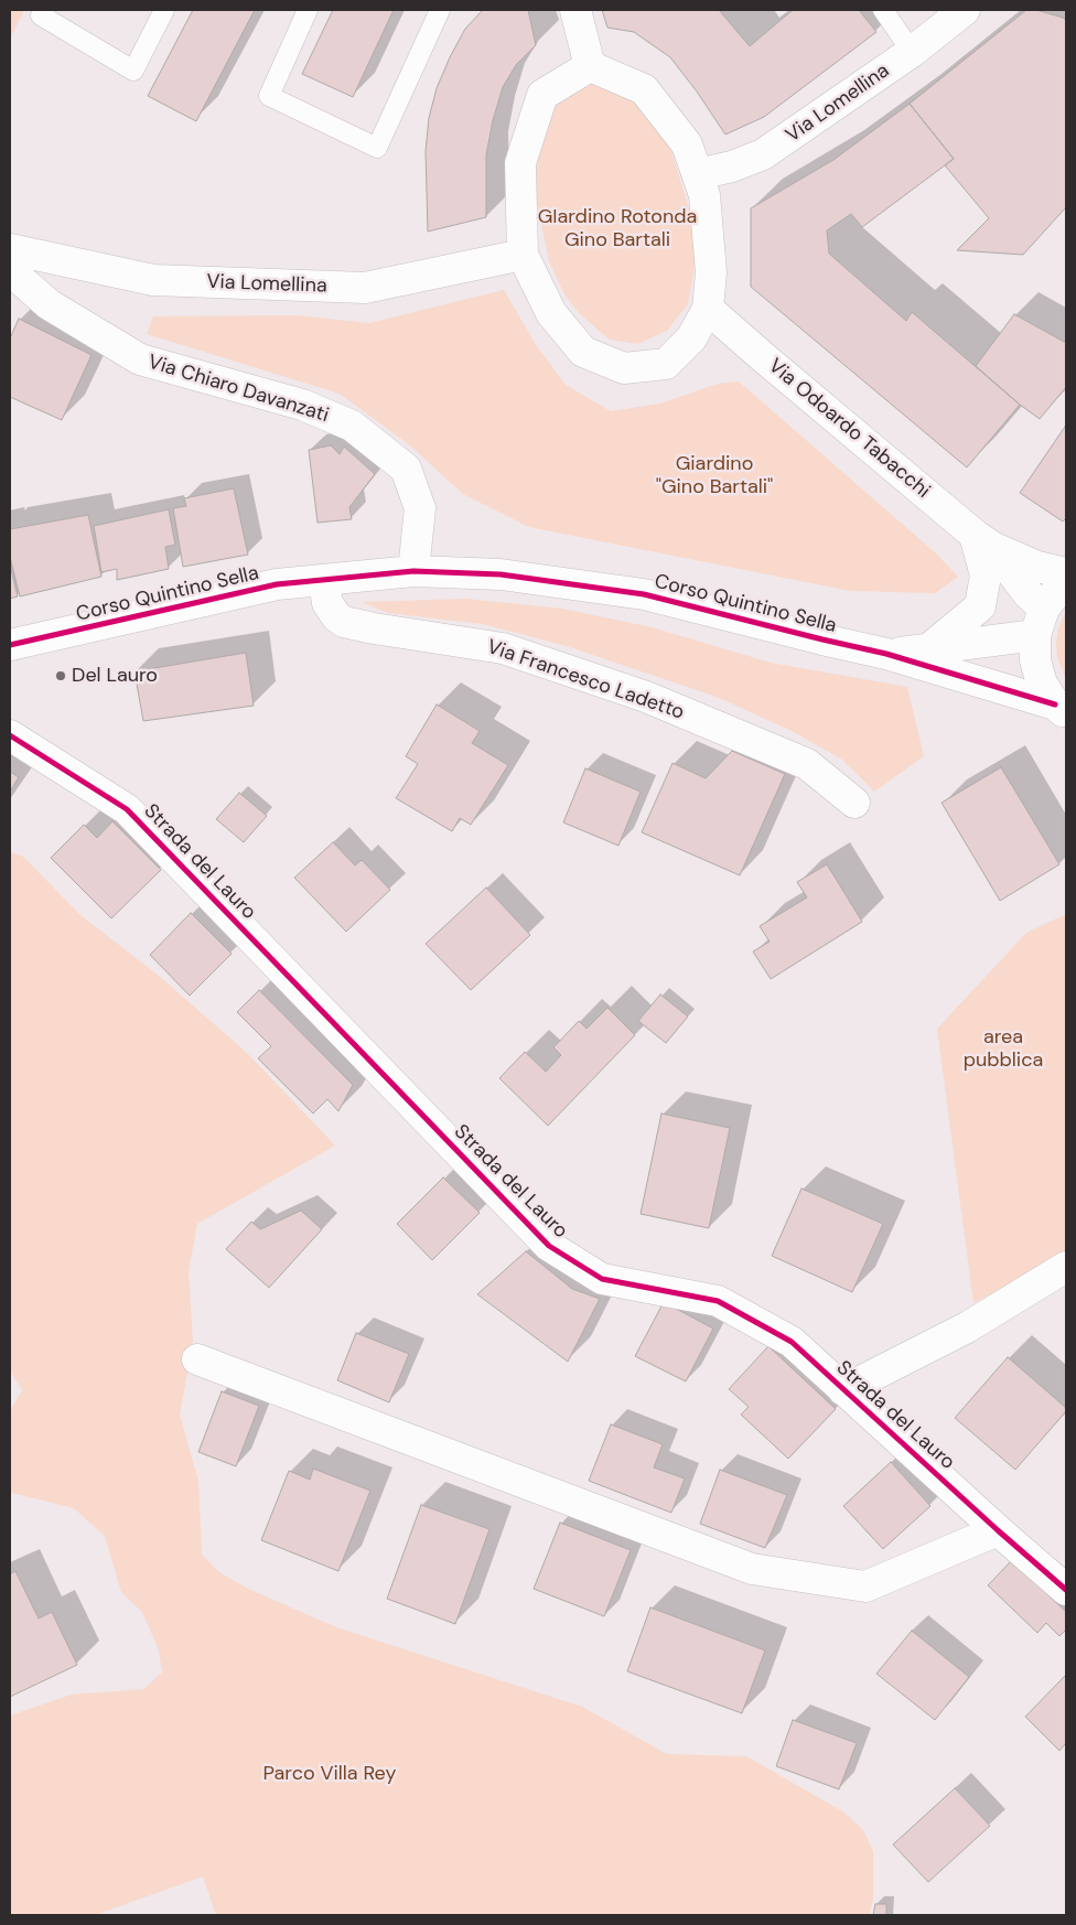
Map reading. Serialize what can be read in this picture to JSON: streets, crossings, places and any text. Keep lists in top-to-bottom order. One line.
{"streets":{"street":["Via Lomellina","Via Chiaro Davanzati","Via Odoardo Tabacchi","Corso Quintino Sella","Via Francesco Ladetto","Strada del Lauro"]},"crossings":[["Via Chiaro Davanzati","Corso Quintino Sella"],["Corso Quintino Sella","Via Francesco Ladetto"]],"parks":["GIardino Rotonda Gino Bartali","Giardino \"Gino Bartali\"","area pubblica","Parco Villa Rey"],"places":["Del Lauro"]}
